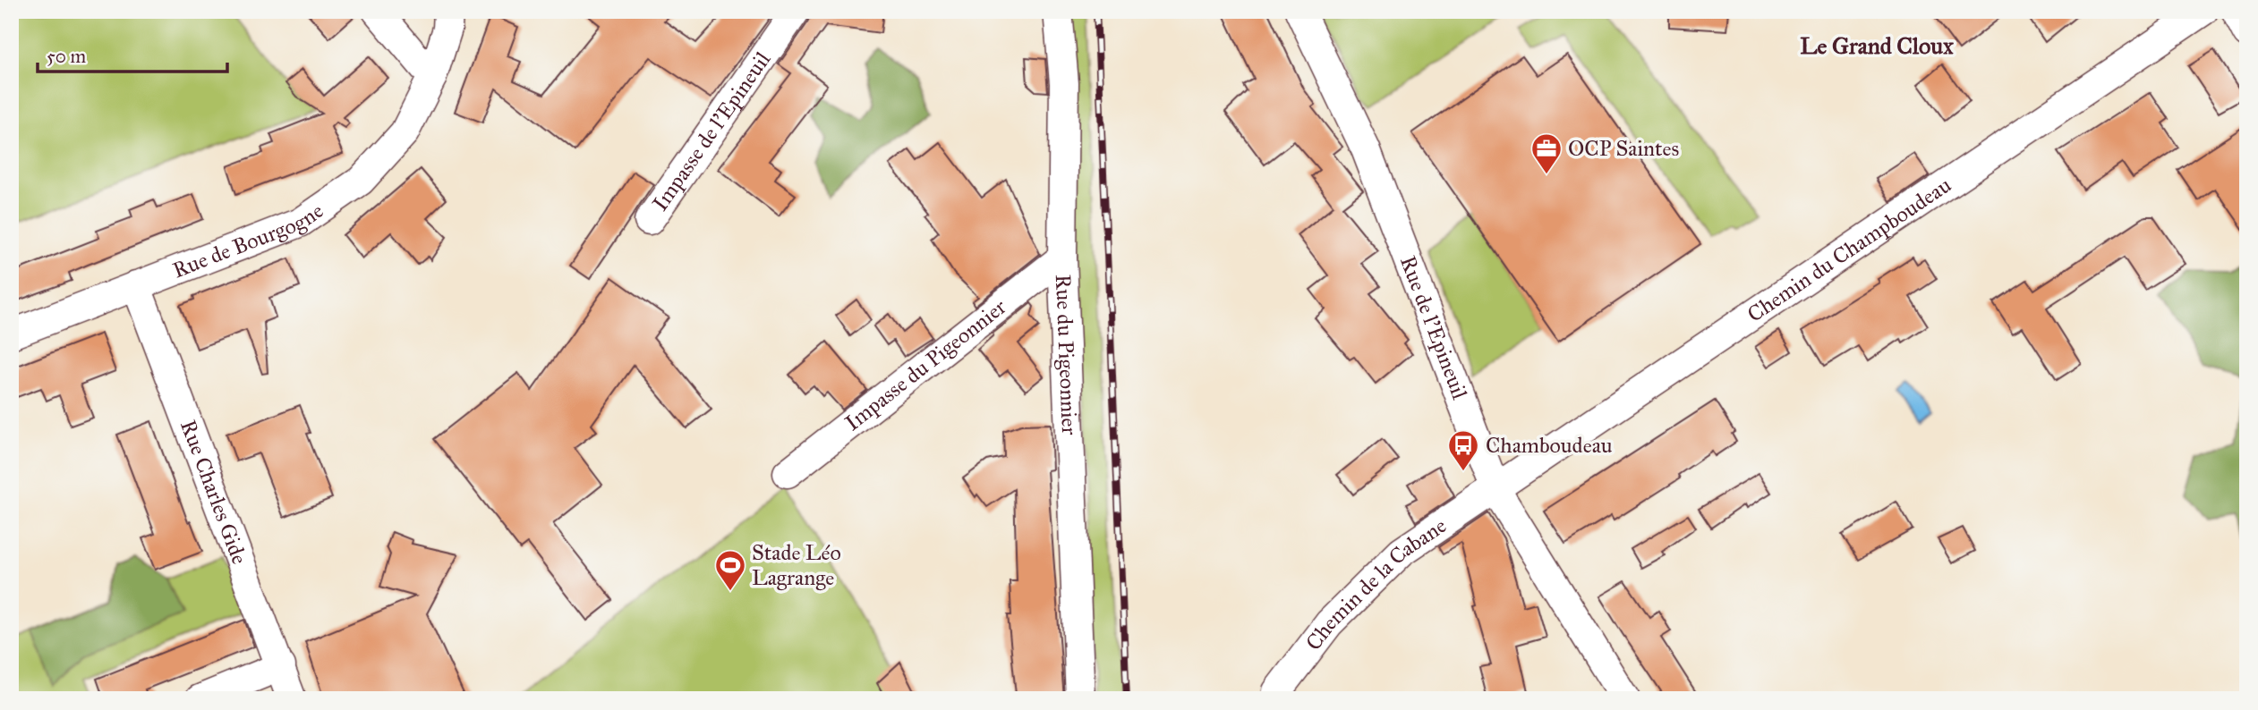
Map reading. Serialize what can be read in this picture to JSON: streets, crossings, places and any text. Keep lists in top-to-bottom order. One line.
{"streets":{"street":["Impasse de l'Epineuil","Rue de Bourgogne","Chemin du Champboudeau","Rue de l'Epineuil","Rue du Pigeonnier","Impasse du Pigeonnier","Rue Charles Gide","Chemin de la Cabane"]},"crossings":[["Rue de Bourgogne","Rue Charles Gide"],["Chemin du Champboudeau","Rue de l'Epineuil"],["Chemin du Champboudeau","Chemin de la Cabane"],["Rue de l'Epineuil","Chemin de la Cabane"],["Rue du Pigeonnier","Impasse du Pigeonnier"]],"districts":["Le Grand Cloux"],"places":{"office":["OCP Saintes"],"bus stop":["Chamboudeau"],"sports":["Stade Léo Lagrange"]},"scale_bar":"50 m"}
